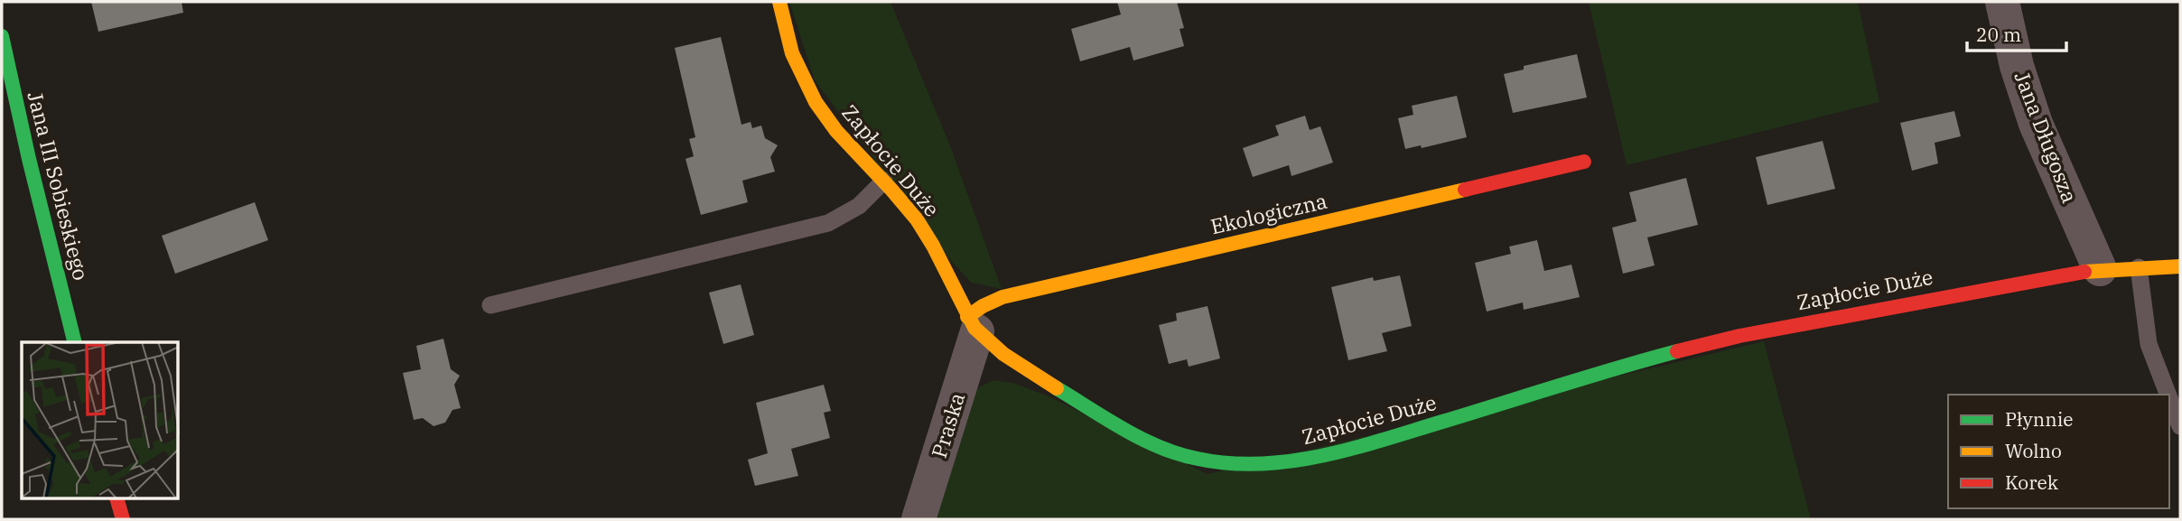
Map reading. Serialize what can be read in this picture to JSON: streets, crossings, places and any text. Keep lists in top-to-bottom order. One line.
{"streets":{"street":["Jana Długosza","Zapłocie Duże","Jana III Sobieskiego","Ekologiczna","Praska"]},"crossings":[["Jana Długosza","Zapłocie Duże"],["Zapłocie Duże","Ekologiczna"],["Zapłocie Duże","Praska"],["Ekologiczna","Praska"]],"legend":["Płynnie","Wolno","Korek"],"scale_bar":"20 m"}
